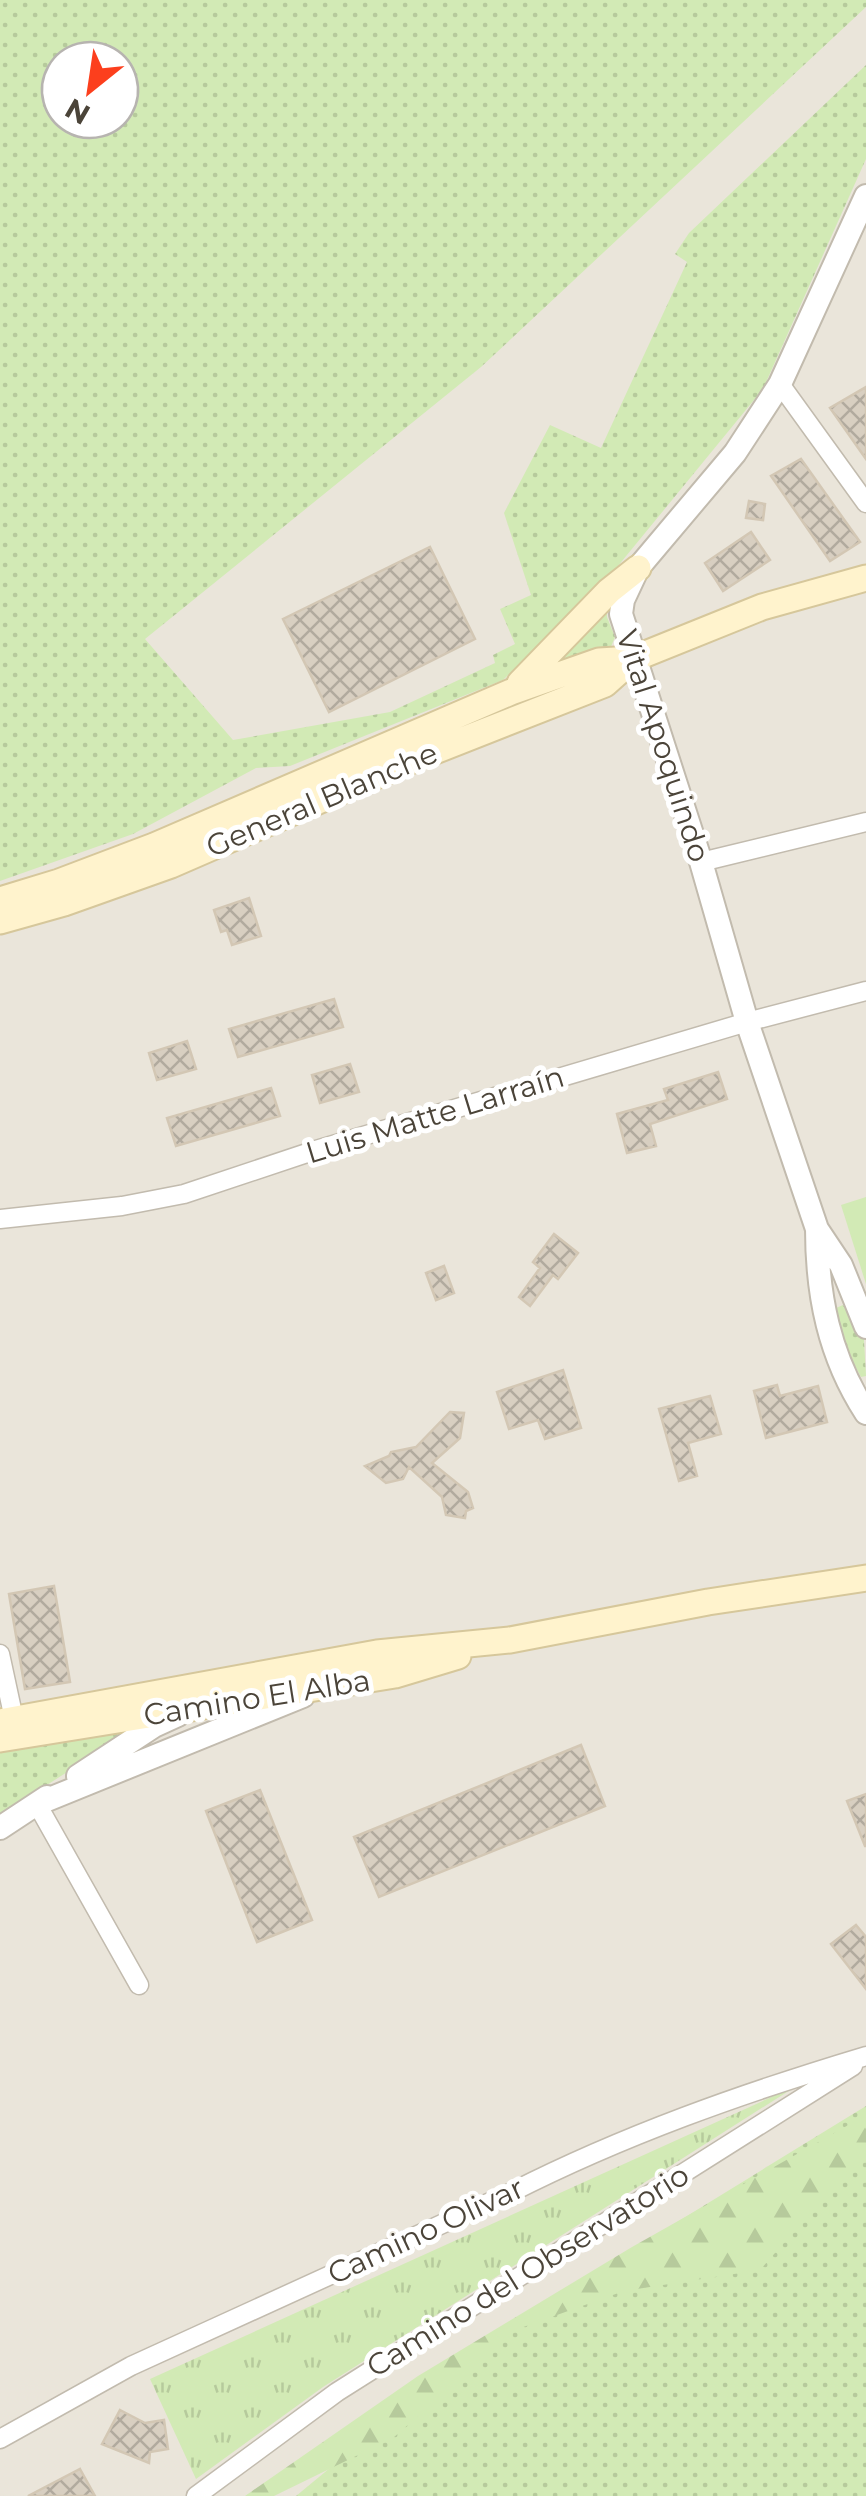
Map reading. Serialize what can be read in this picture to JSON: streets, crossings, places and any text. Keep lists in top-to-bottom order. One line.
{"streets":{"main road":["General Blanche","Camino El Alba"],"street":["Vital Apoquindo","Luis Matte Larraín","Camino Olivar","Camino del Observatorio"]},"crossings":[["Vital Apoquindo","General Blanche"],["Vital Apoquindo","Luis Matte Larraín"],["Camino Olivar","Camino del Observatorio"]],"north":"bottom left"}
